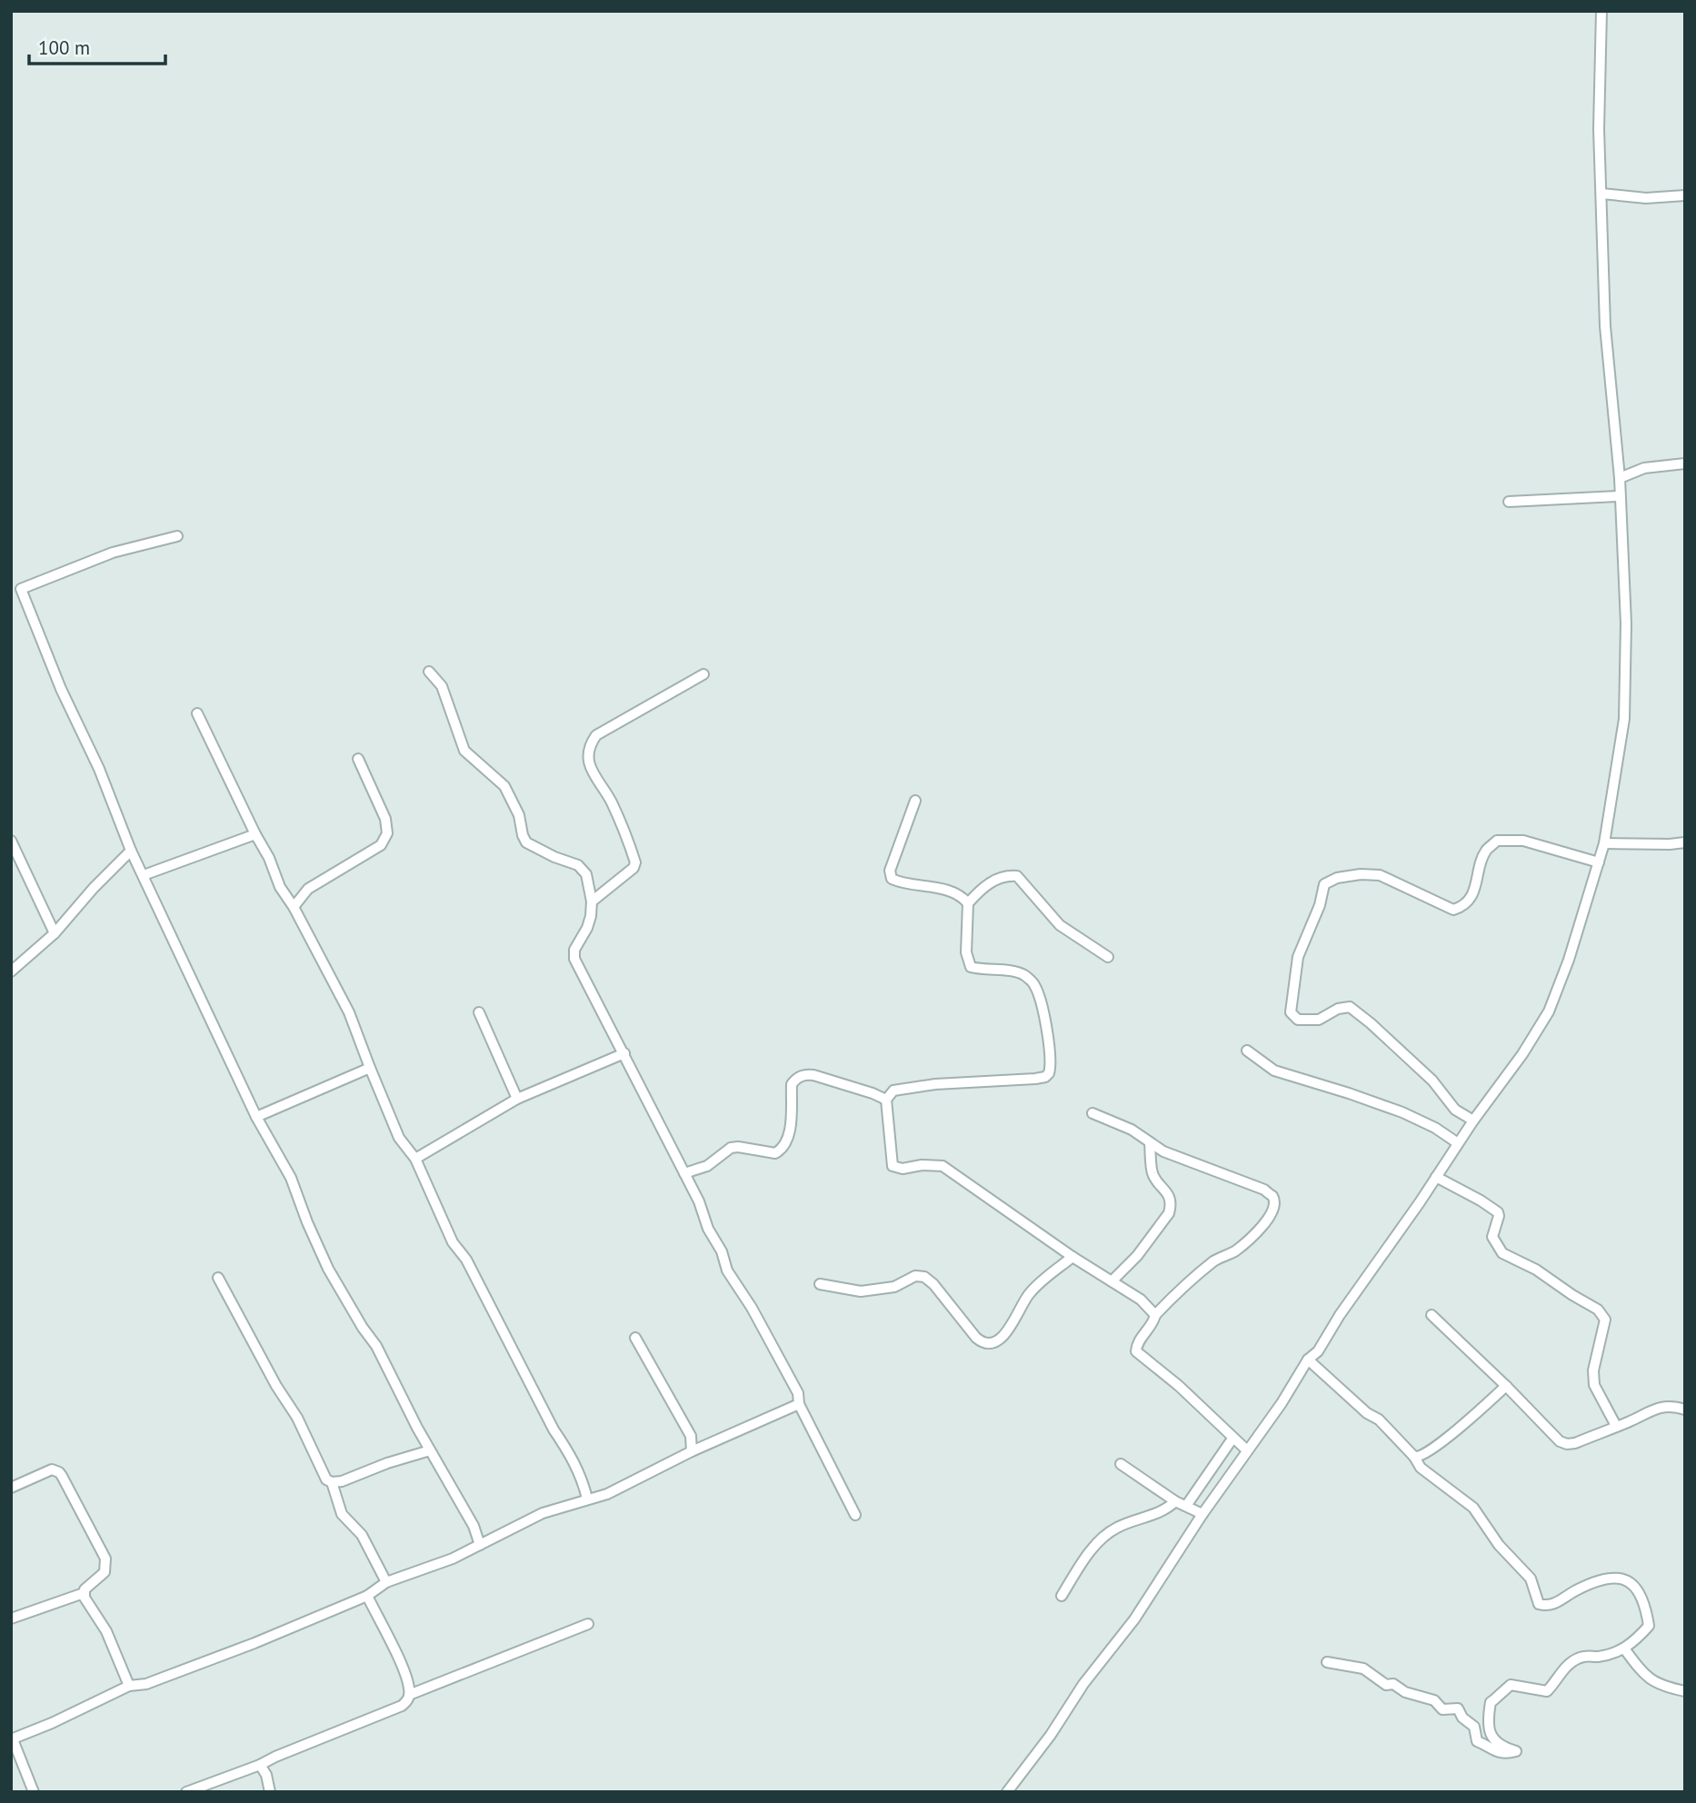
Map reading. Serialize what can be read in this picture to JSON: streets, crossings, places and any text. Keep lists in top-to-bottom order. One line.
{"scale_bar":"100 m"}
